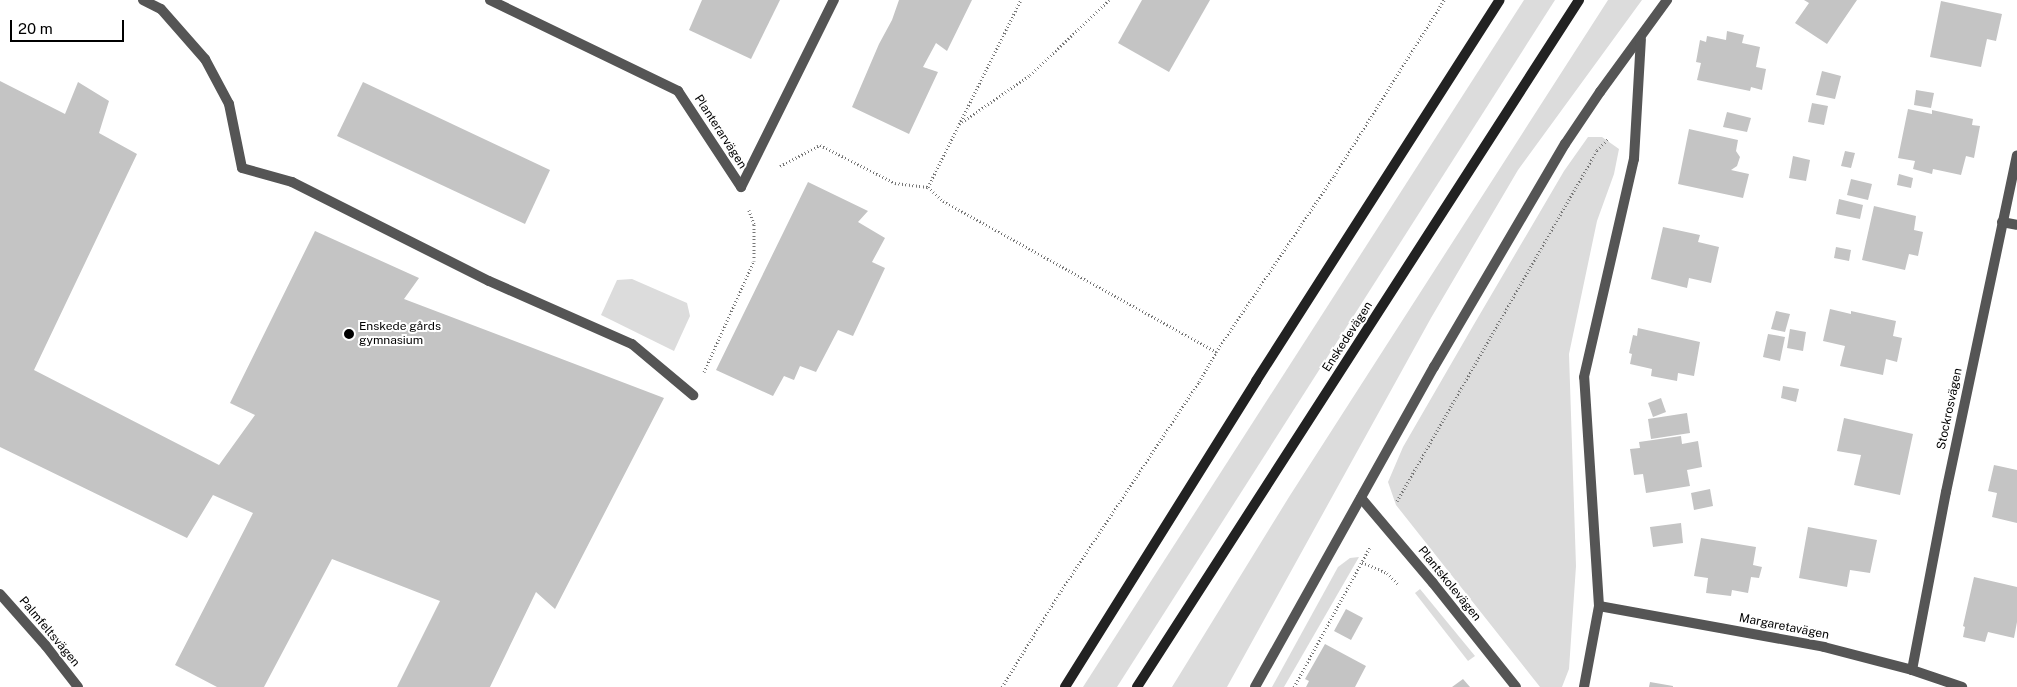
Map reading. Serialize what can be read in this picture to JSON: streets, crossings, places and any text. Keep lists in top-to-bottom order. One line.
{"streets":{"main road":["Enskedevägen"],"street":["Planterarvägen","Stockrosvägen","Plantskolevägen","Margaretavägen","Palmfeltsvägen"]},"crossings":[["Stockrosvägen","Margaretavägen"]],"places":["Enskede gårds gymnasium"],"scale_bar":"20 m"}
